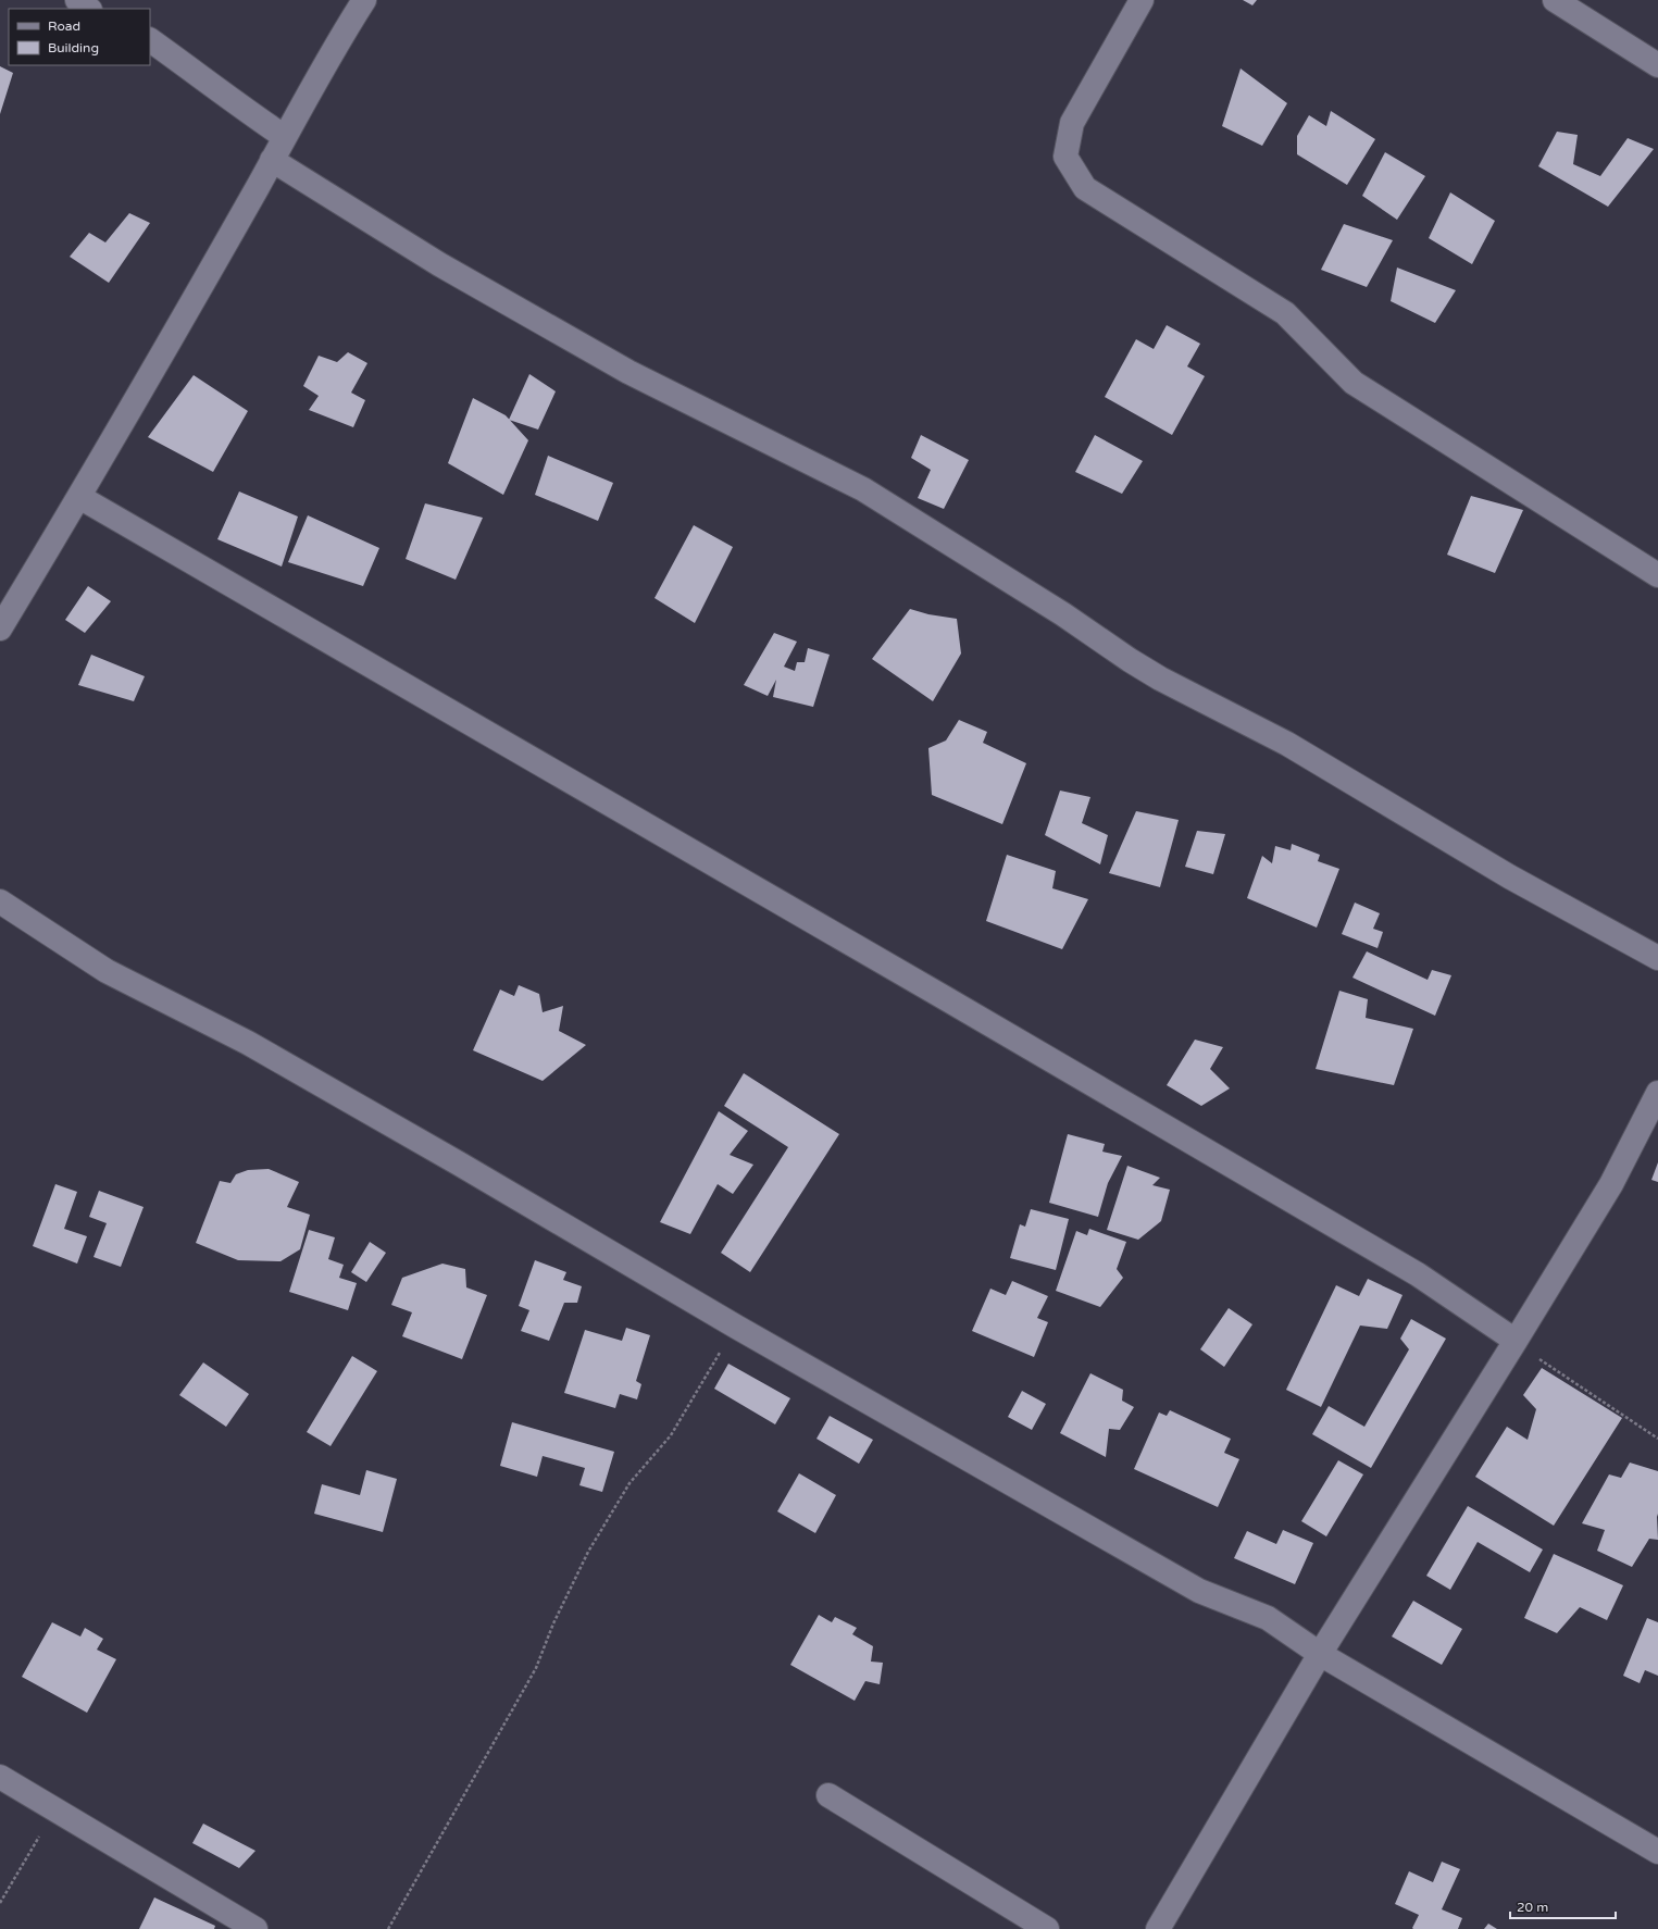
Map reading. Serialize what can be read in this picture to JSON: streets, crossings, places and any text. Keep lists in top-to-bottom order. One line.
{"legend":["Road","Building"],"scale_bar":"20 m"}
